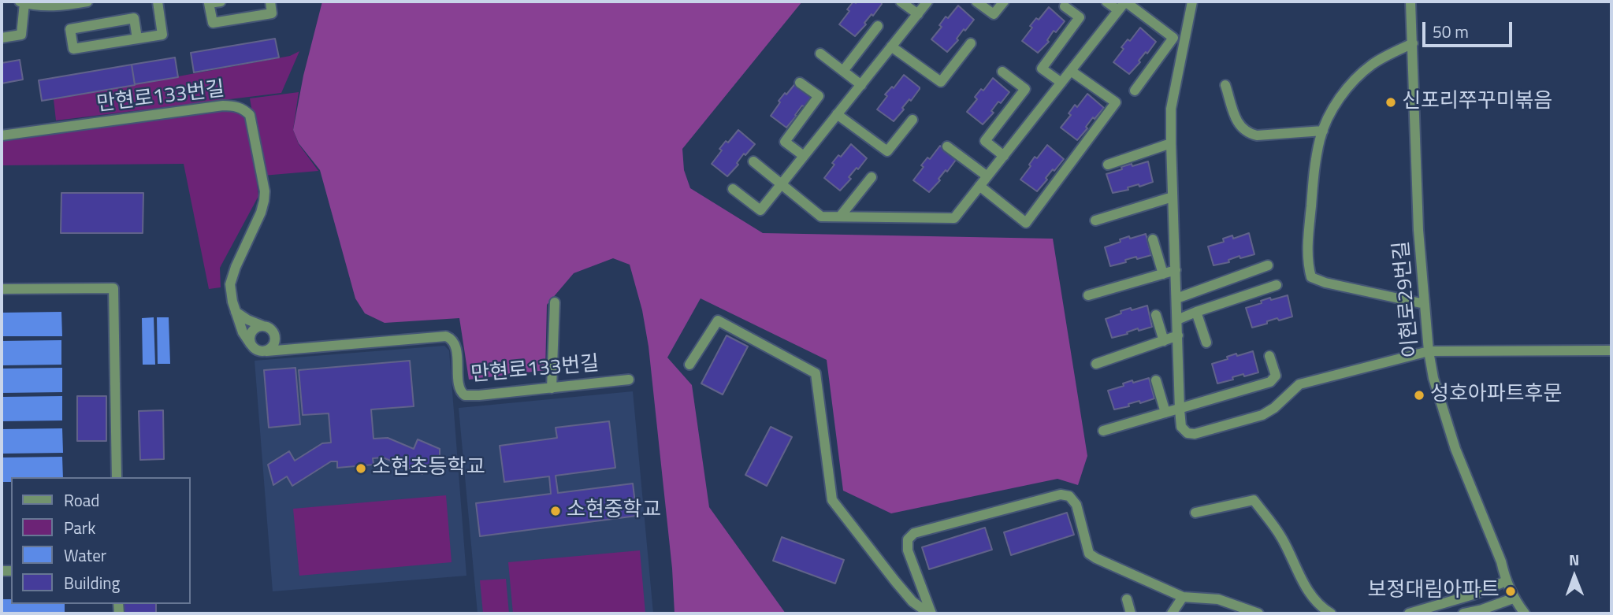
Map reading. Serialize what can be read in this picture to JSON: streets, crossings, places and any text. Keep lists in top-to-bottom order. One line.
{"streets":{"street":["만현로133번길","이현로29번길"]},"places":["신포리쭈꾸미볶음","성호아파트후문","소현초등학교","소현중학교","보정대림아파트"],"legend":["Road","Park","Water","Building"],"scale_bar":"50 m","north":"top"}
